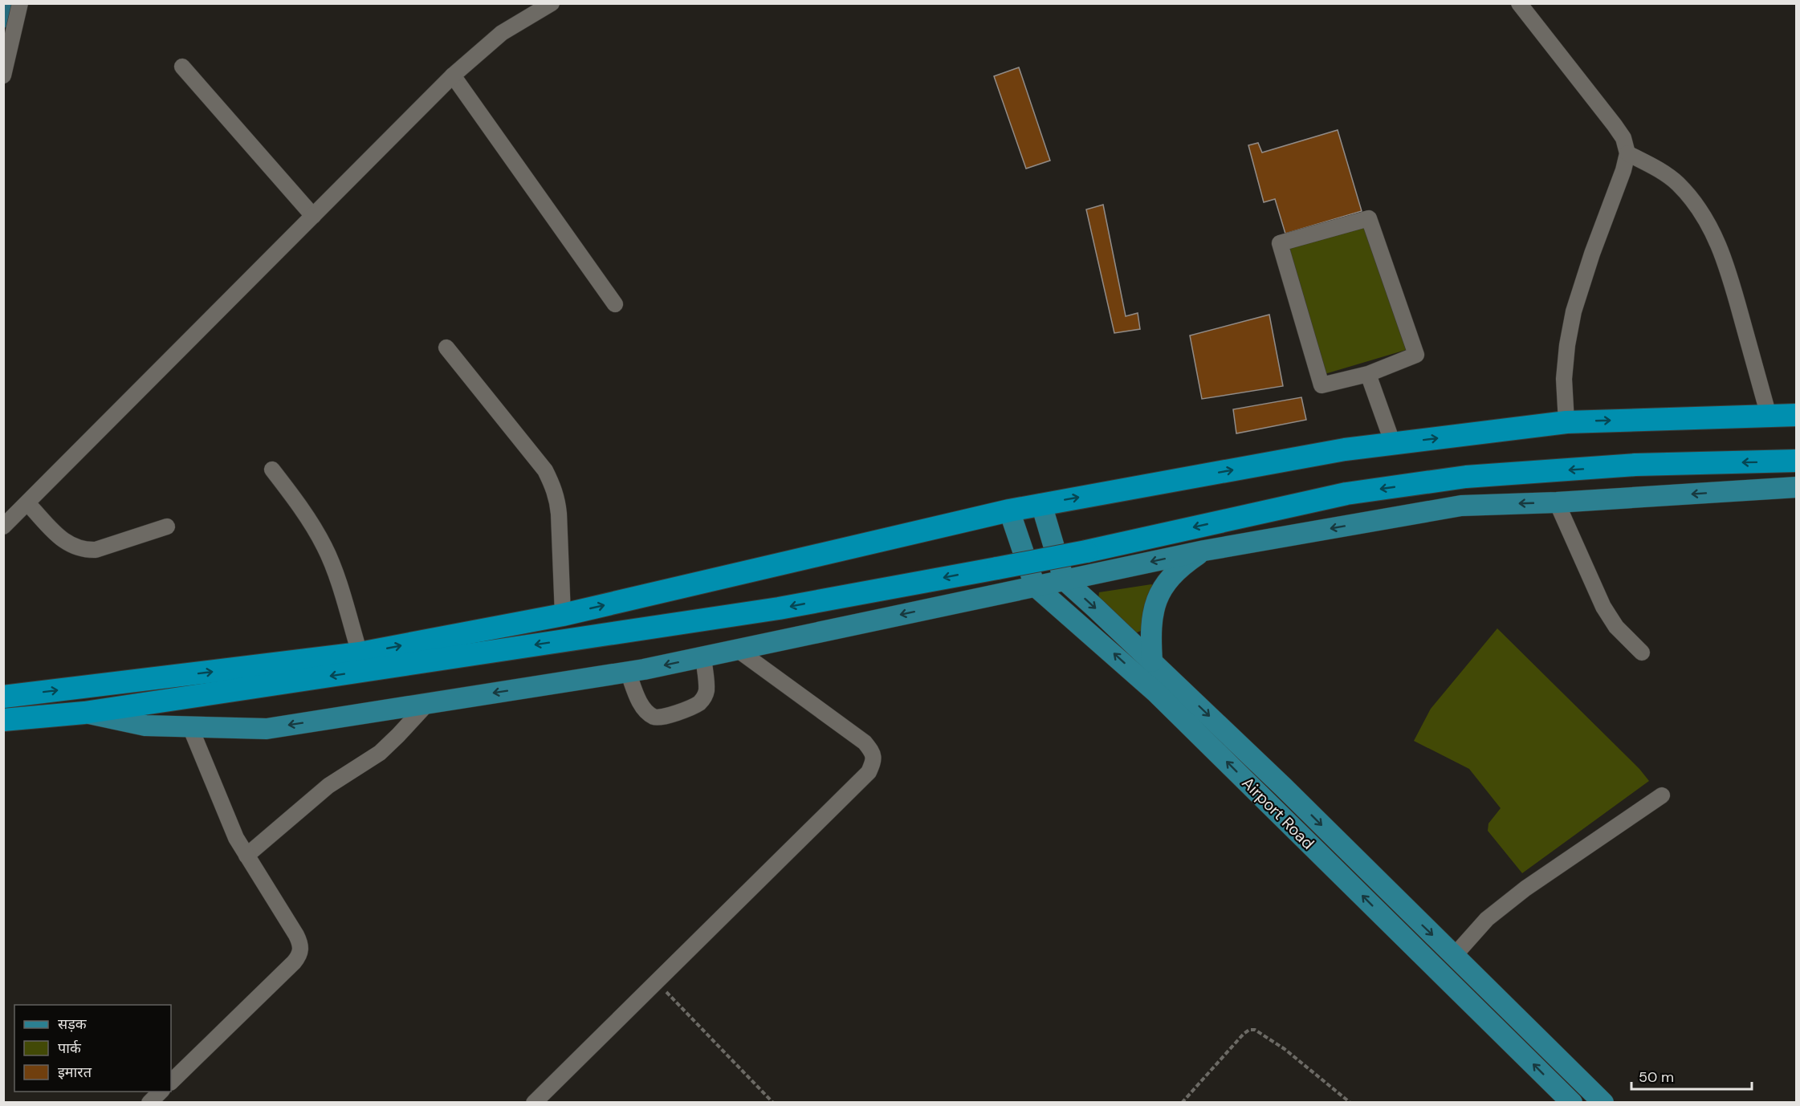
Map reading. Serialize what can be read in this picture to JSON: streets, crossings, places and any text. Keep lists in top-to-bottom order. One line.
{"streets":{"main road":["Airport Road"]},"legend":["सड़क","पार्क","इमारत"],"scale_bar":"50 m"}
